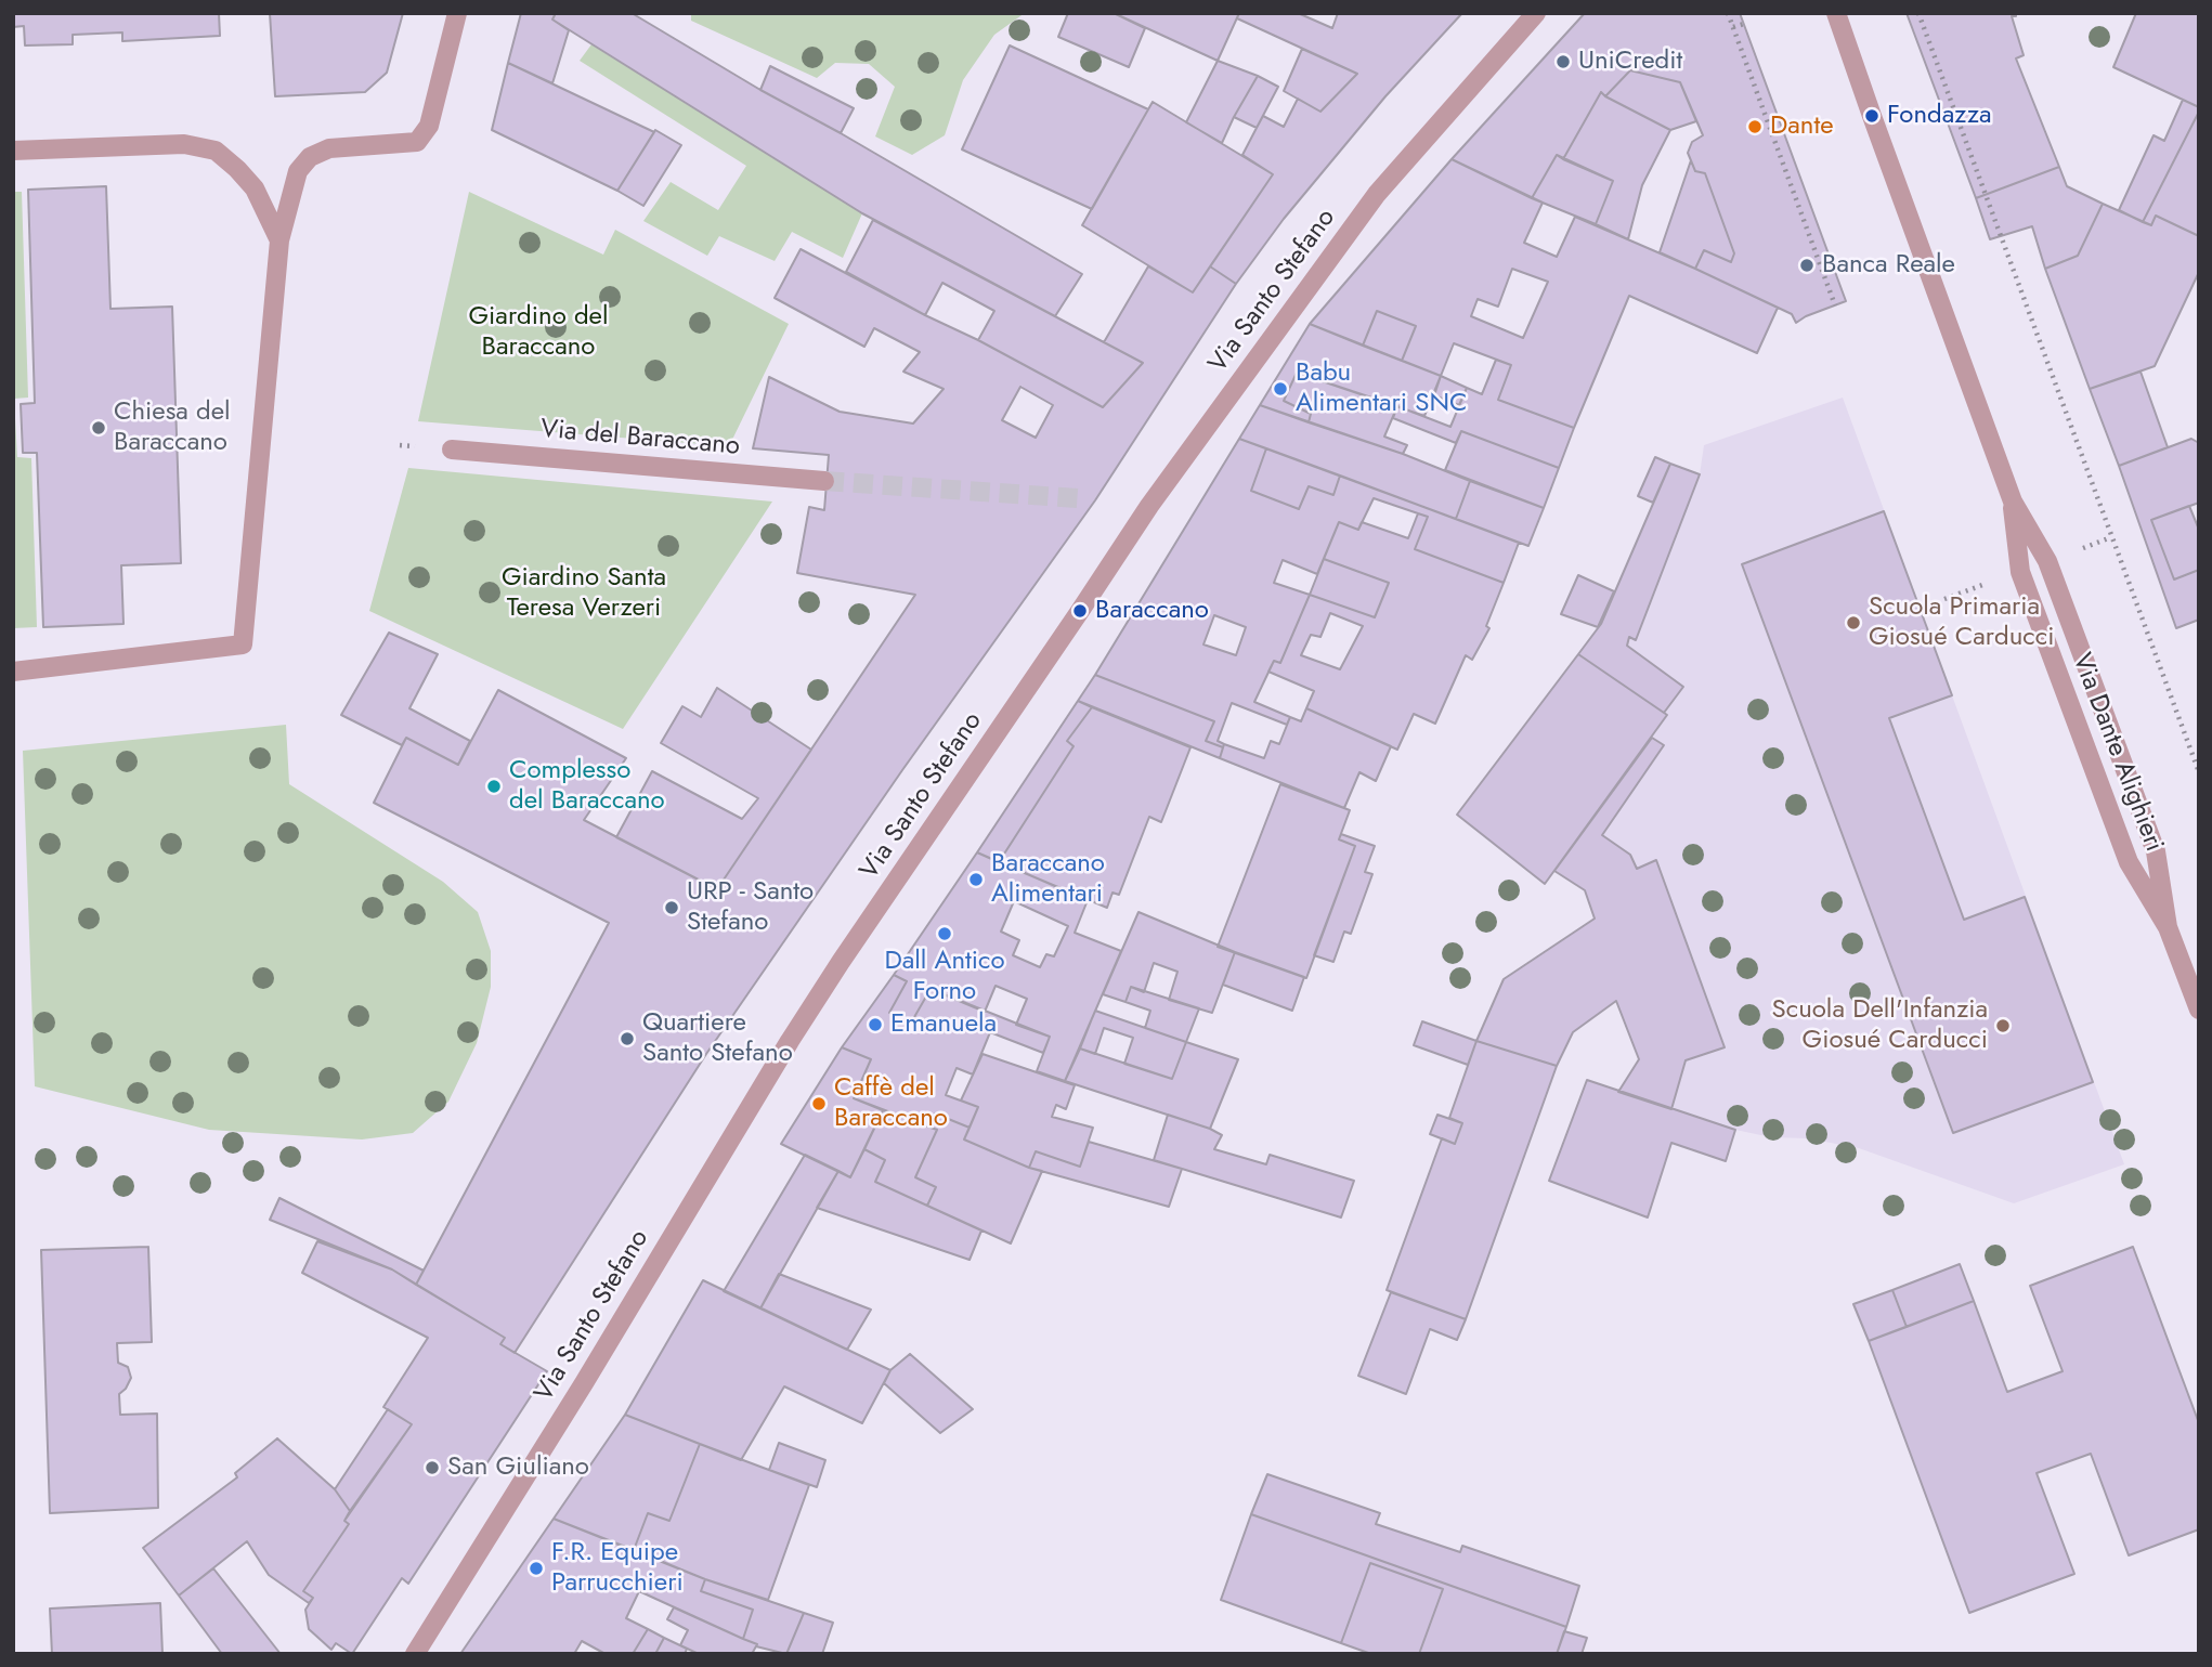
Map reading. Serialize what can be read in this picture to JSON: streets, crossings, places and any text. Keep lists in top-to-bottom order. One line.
{"streets":{"street":["Via Santo Stefano","Via del Baraccano","Via Dante Alighieri"]},"parks":["Giardino del Baraccano","Giardino Santa Teresa Verzeri"],"places":["UniCredit","Fondazza","Dante","Banca Reale","Babu Alimentari SNC","Chiesa del Baraccano","Baraccano","Scuola Primaria Giosué Carducci","Complesso del Baraccano","Baraccano Alimentari","URP - Santo Stefano","Dall Antico Forno","Emanuela","Scuola Dell'Infanzia Giosué Carducci","Quartiere Santo Stefano","Caffè del Baraccano","San Giuliano","F.R. Equipe Parrucchieri"]}
